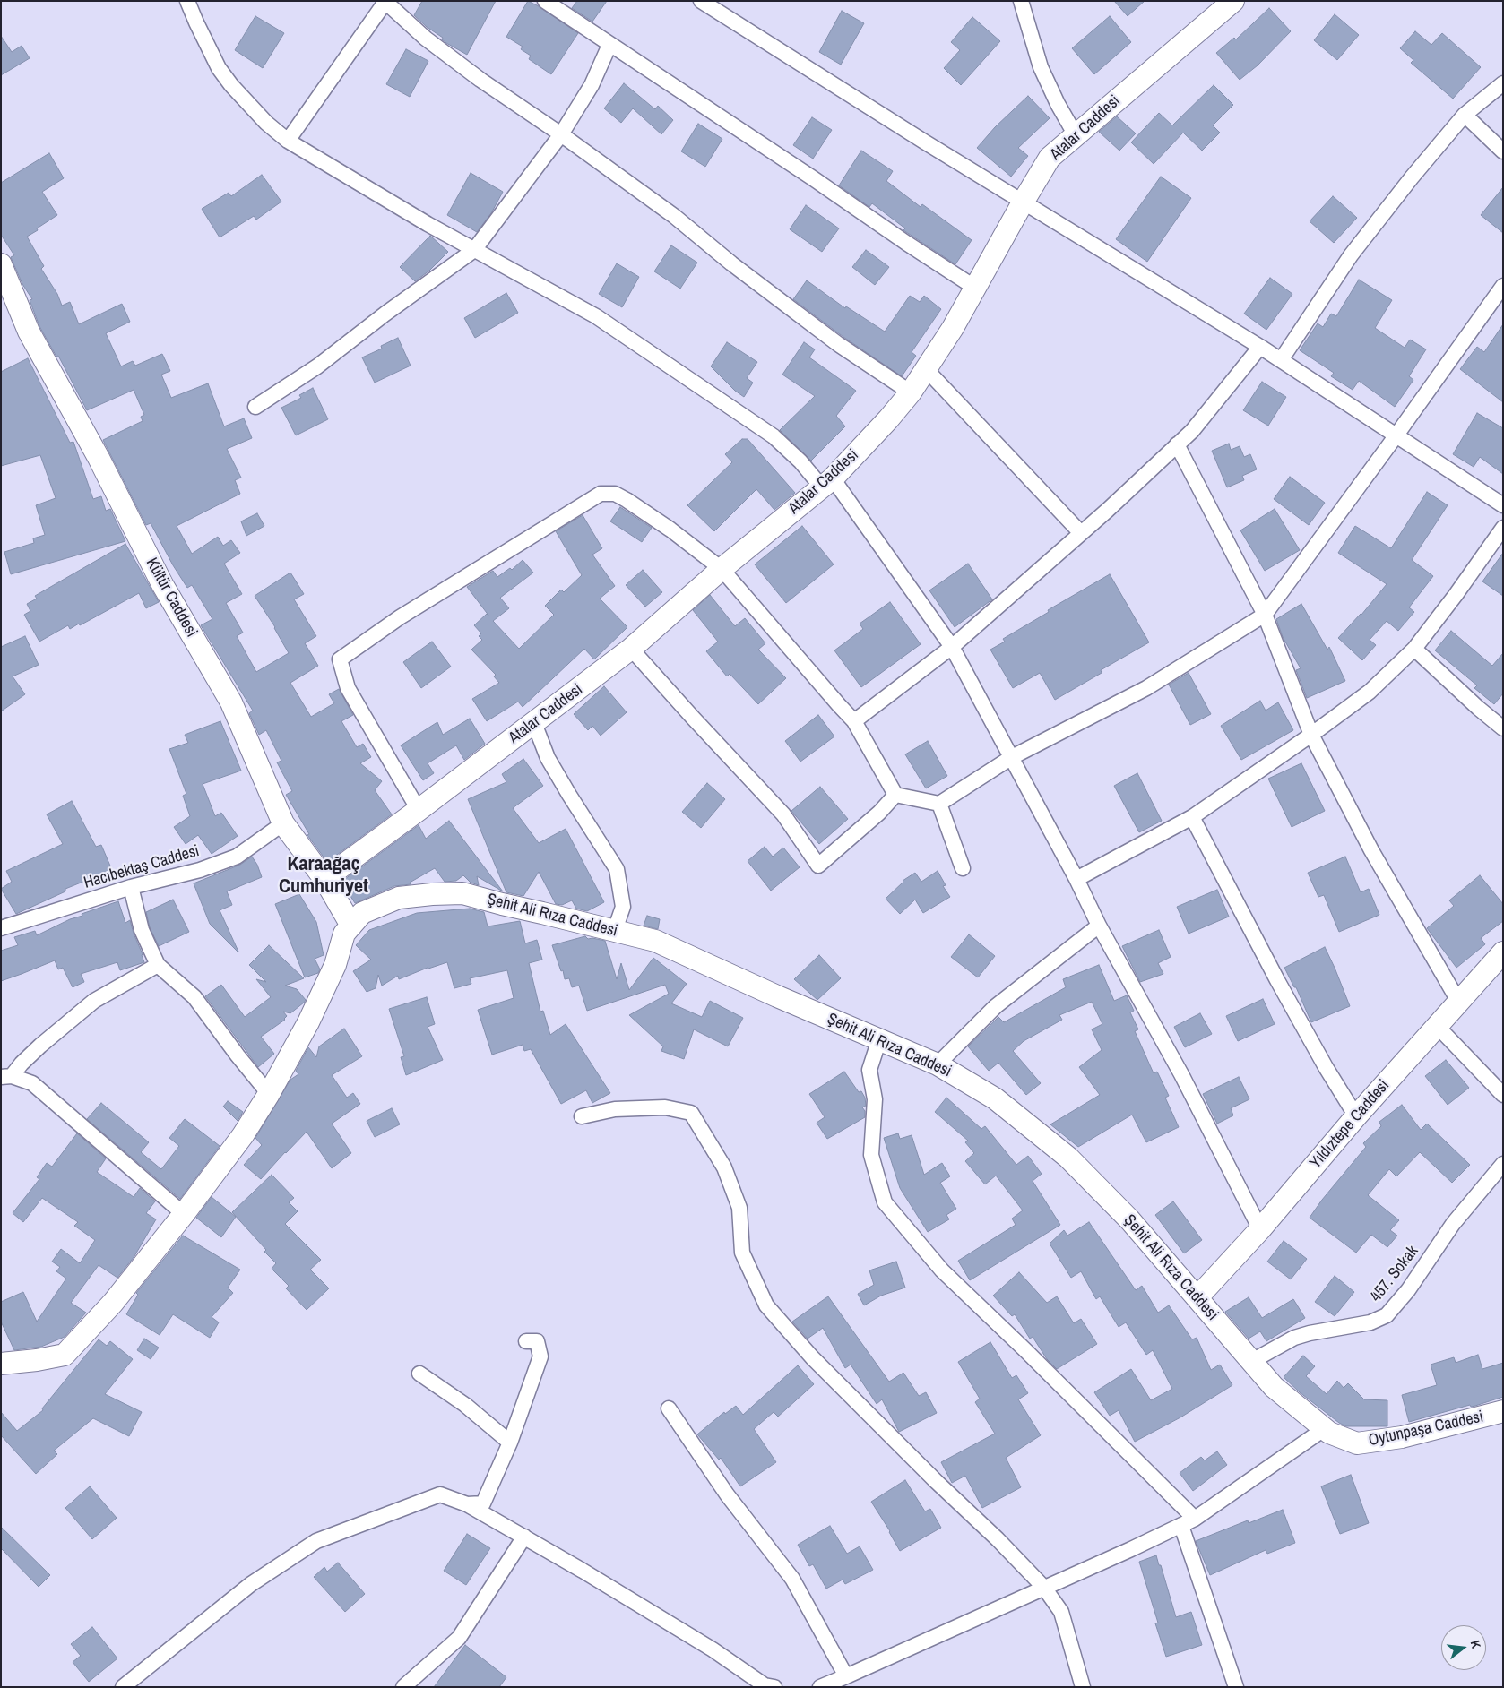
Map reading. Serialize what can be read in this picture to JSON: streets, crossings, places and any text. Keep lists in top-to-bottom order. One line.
{"streets":{"street":["Atalar Caddesi","Kültür Caddesi","Hacıbektaş Caddesi","Şehit Ali Rıza Caddesi","Yıldıztepe Caddesi","457. Sokak","Oytunpaşa Caddesi"]},"crossings":[["Atalar Caddesi","Kültür Caddesi"],["Kültür Caddesi","Hacıbektaş Caddesi"],["Kültür Caddesi","Şehit Ali Rıza Caddesi"],["Şehit Ali Rıza Caddesi","Yıldıztepe Caddesi"],["Şehit Ali Rıza Caddesi","457. Sokak"],["Şehit Ali Rıza Caddesi","Oytunpaşa Caddesi"]],"districts":["Karaağaç Cumhuriyet"],"north":"right"}
